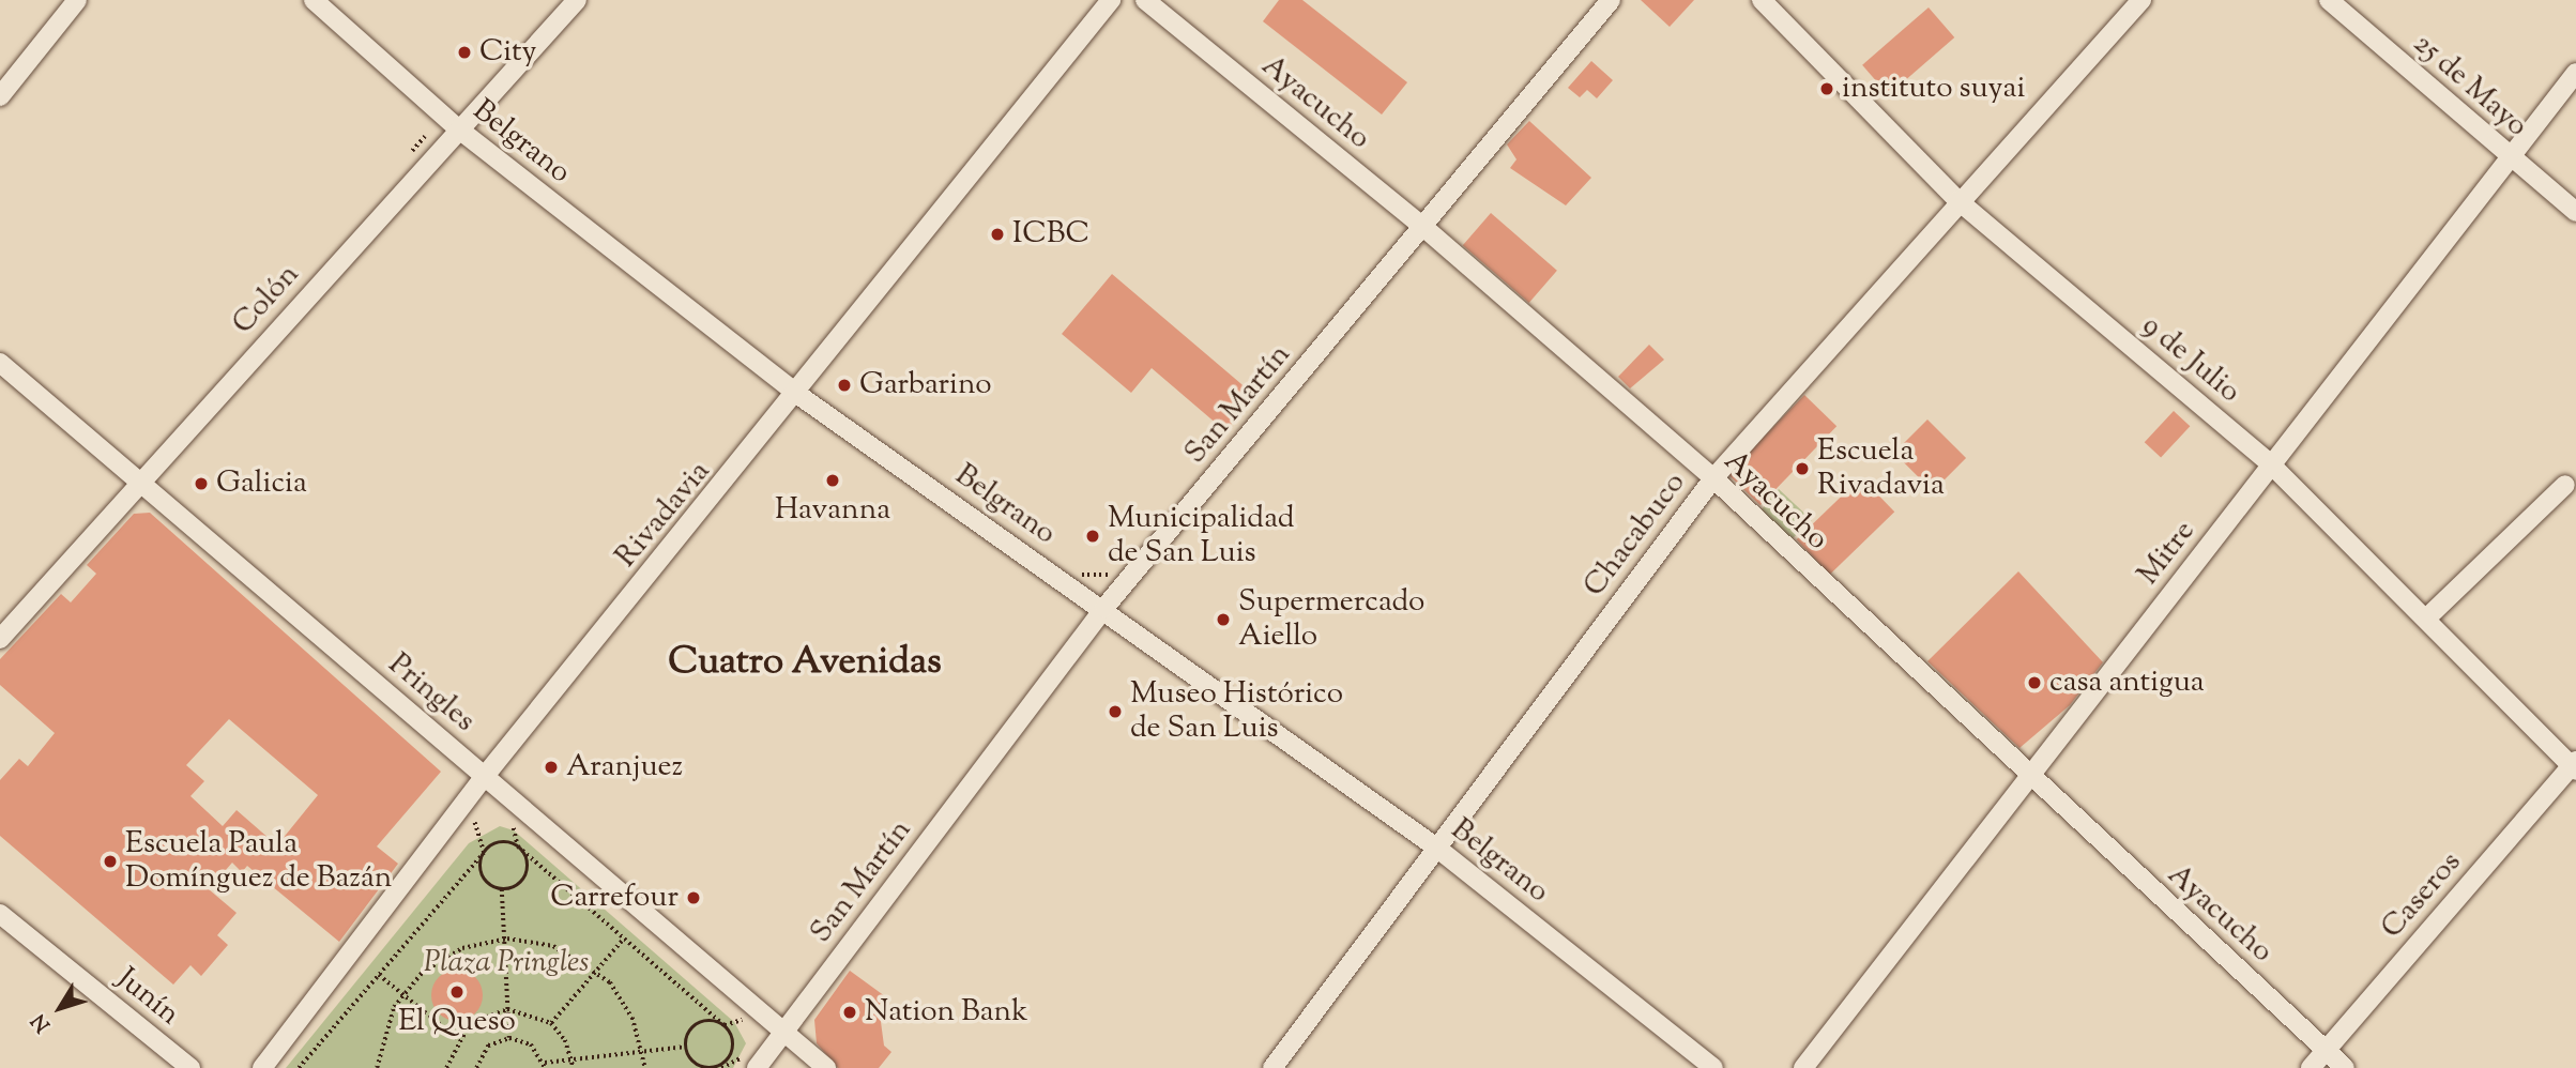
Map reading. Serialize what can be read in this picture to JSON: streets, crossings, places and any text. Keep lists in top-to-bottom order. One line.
{"streets":{"street":["25 de Mayo","Ayacucho","Belgrano","Colón","9 de Julio","San Martín","Rivadavia","Chacabuco","Mitre","Pringles","Caseros","Junín"]},"crossings":[["25 de Mayo","Mitre"],["Ayacucho","San Martín"],["Ayacucho","Chacabuco"],["Ayacucho","Mitre"],["Ayacucho","Caseros"],["Belgrano","Colón"],["Belgrano","San Martín"],["Belgrano","Rivadavia"],["Belgrano","Chacabuco"],["Colón","Pringles"],["9 de Julio","Chacabuco"],["9 de Julio","Mitre"],["9 de Julio","Caseros"],["San Martín","Pringles"],["Rivadavia","Pringles"]],"districts":["Cuatro Avenidas"],"parks":["Plaza Pringles"],"places":["City","instituto suyai","ICBC","Garbarino","Escuela Rivadavia","Havanna","Galicia","Municipalidad de San Luis","Supermercado Aiello","casa antigua","Museo Histórico de San Luis","Aranjuez","Escuela Paula Domínguez de Bazán","Carrefour","El Queso","Nation Bank"],"north":"bottom left"}
